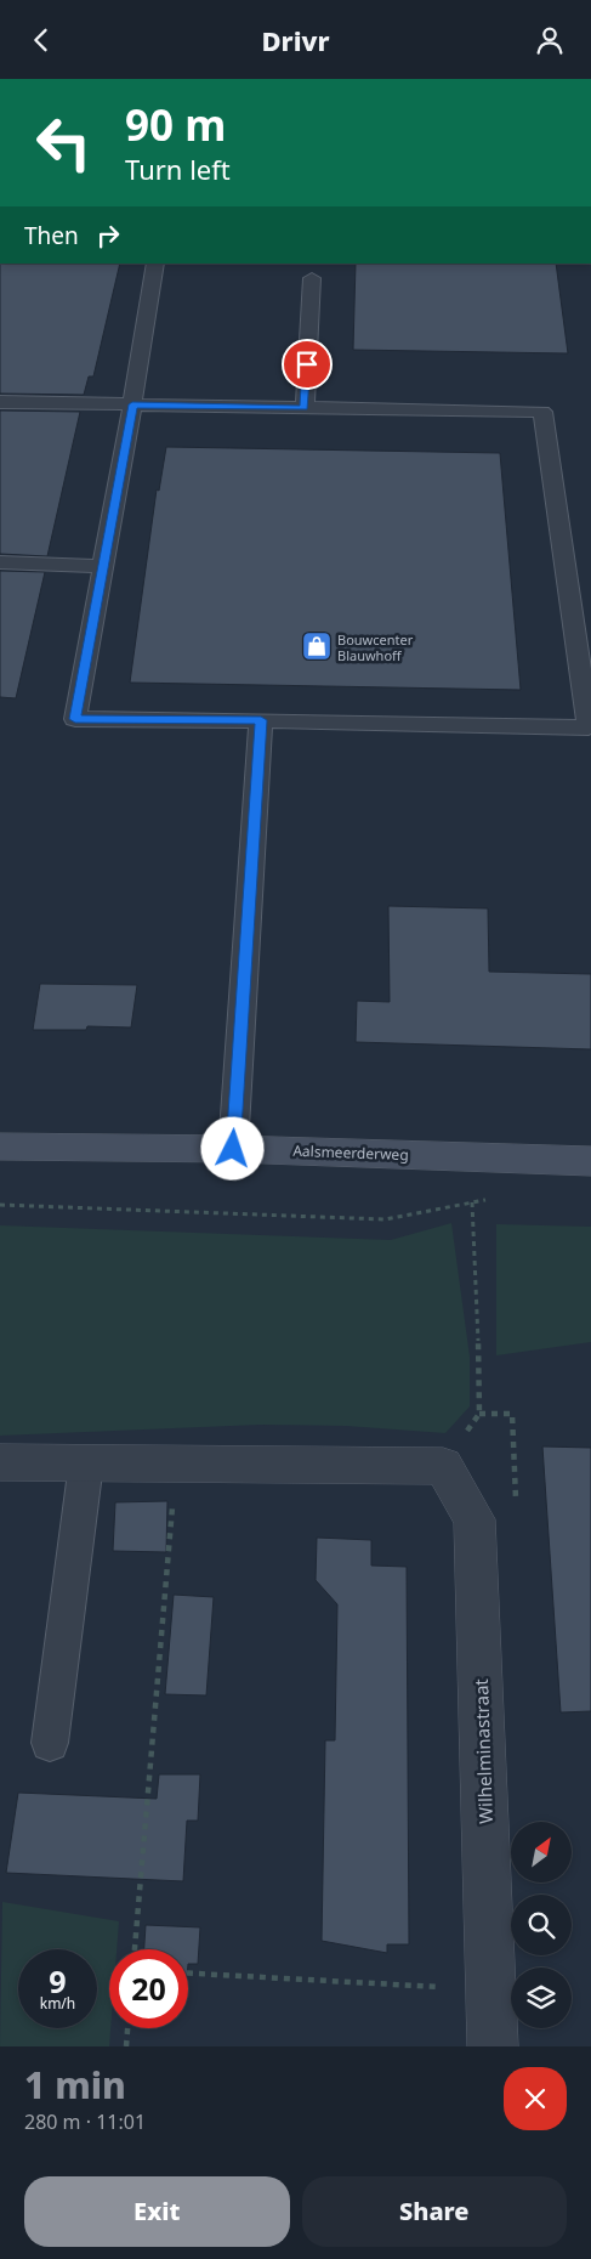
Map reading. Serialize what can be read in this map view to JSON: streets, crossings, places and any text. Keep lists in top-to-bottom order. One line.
{"streets":{"street":["Aalsmeerderweg","Wilhelminastraat"]},"places":{"shop":["Bouwcenter Blauwhoff"]},"north":"top right","page":{"header":"Drivr","turn":["90 m","Turn left"],"then":"Then","speed":"9 km/h","limit":"20","heading":["1 min","280 m · 11:01"],"buttons":["Exit","Share"]}}
